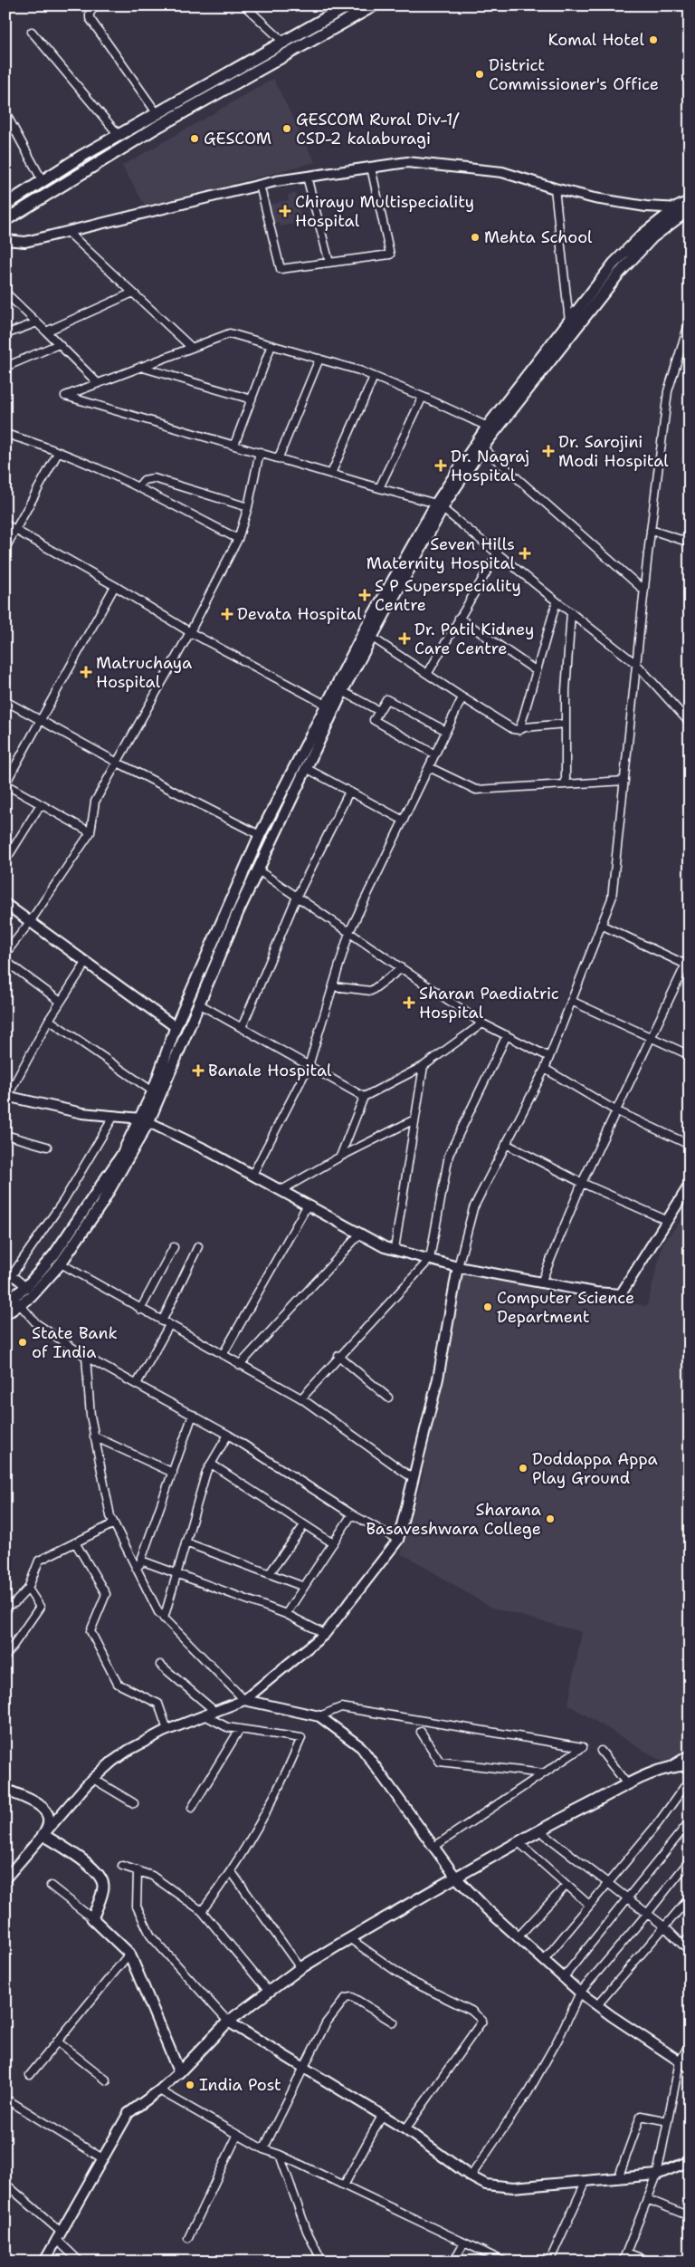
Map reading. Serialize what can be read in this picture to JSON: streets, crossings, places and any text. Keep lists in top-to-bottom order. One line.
{"places":{"other":["Komal Hotel","District Commissioner's Office","GESCOM Rural Div-1/ CSD-2 kalaburagi","GESCOM","Mehta School","Computer Science Department","State Bank of India","Doddappa Appa Play Ground","Sharana Basaveshwara College","India Post"],"health":["Chirayu Multispeciality Hospital","Dr. Sarojini Modi Hospital","Dr. Nagraj Hospital","Seven Hills Maternity Hospital","S P Superspeciality Centre","Devata Hospital","Dr. Patil Kidney Care Centre","Matruchaya Hospital","Sharan Paediatric Hospital","Banale Hospital"]}}
